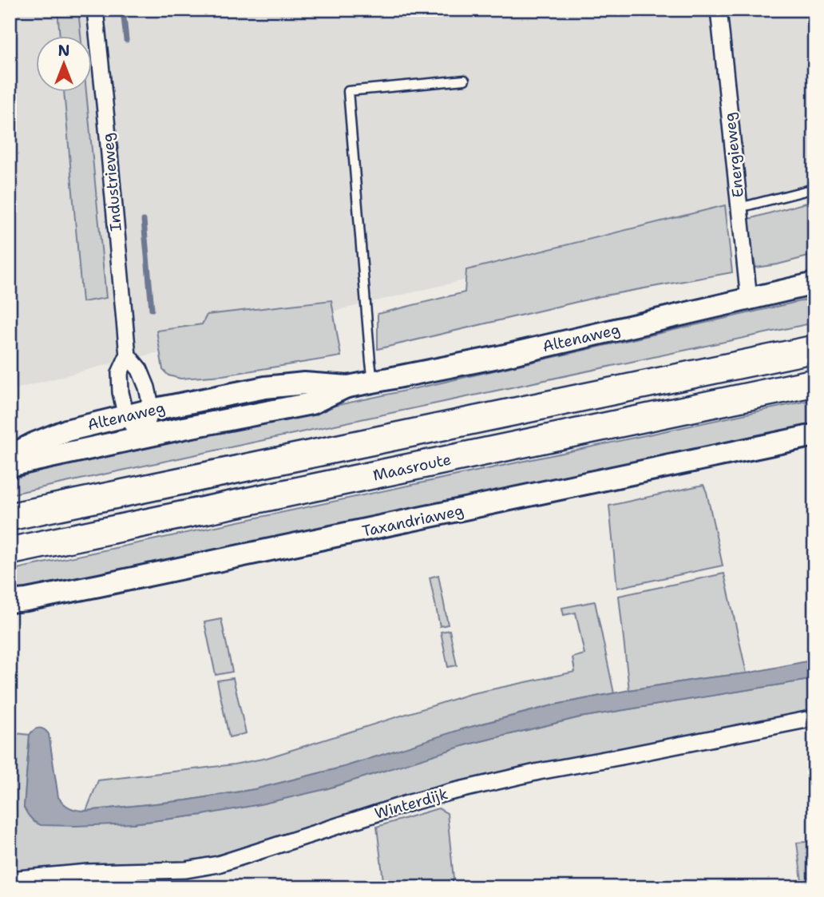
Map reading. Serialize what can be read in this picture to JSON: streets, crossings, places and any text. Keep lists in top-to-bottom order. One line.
{"streets":{"highway":["Maasroute"],"main road":["Altenaweg","Taxandriaweg"],"street":["Energieweg","Industrieweg","Winterdijk"]},"crossings":[["Energieweg","Altenaweg"],["Industrieweg","Altenaweg"]],"north":"top"}
